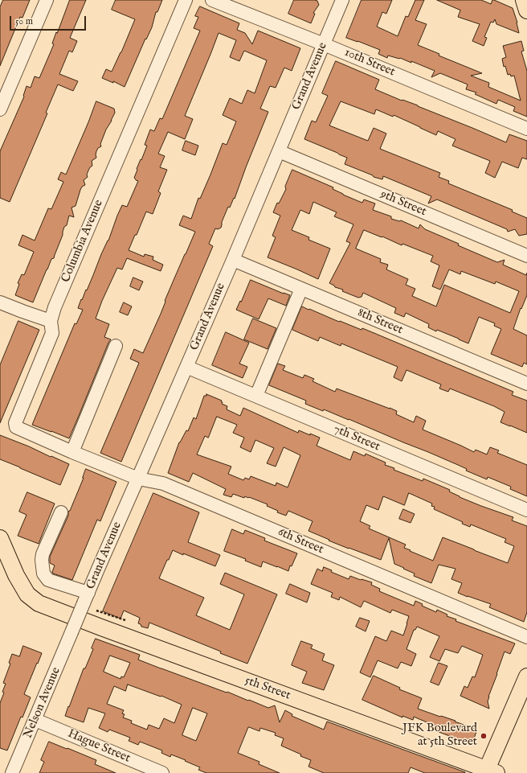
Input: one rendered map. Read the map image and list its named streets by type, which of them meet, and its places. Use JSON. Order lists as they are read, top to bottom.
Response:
{
  "streets": {
    "main road": ["5th Street"],
    "street": [
      "10th Street",
      "Grand Avenue",
      "9th Street",
      "Columbia Avenue",
      "8th Street",
      "7th Street",
      "6th Street",
      "Nelson Avenue",
      "Hague Street"
    ]
  },
  "crossings": [
    ["10th Street", "Grand Avenue"],
    ["Grand Avenue", "9th Street"],
    ["Grand Avenue", "8th Street"],
    ["Grand Avenue", "7th Street"],
    ["Grand Avenue", "6th Street"],
    ["Grand Avenue", "Nelson Avenue"],
    ["Columbia Avenue", "6th Street"],
    ["Nelson Avenue", "Hague Street"]
  ],
  "places": ["JFK Boulevard at 5th Street"],
  "scale_bar": "50 m"
}
